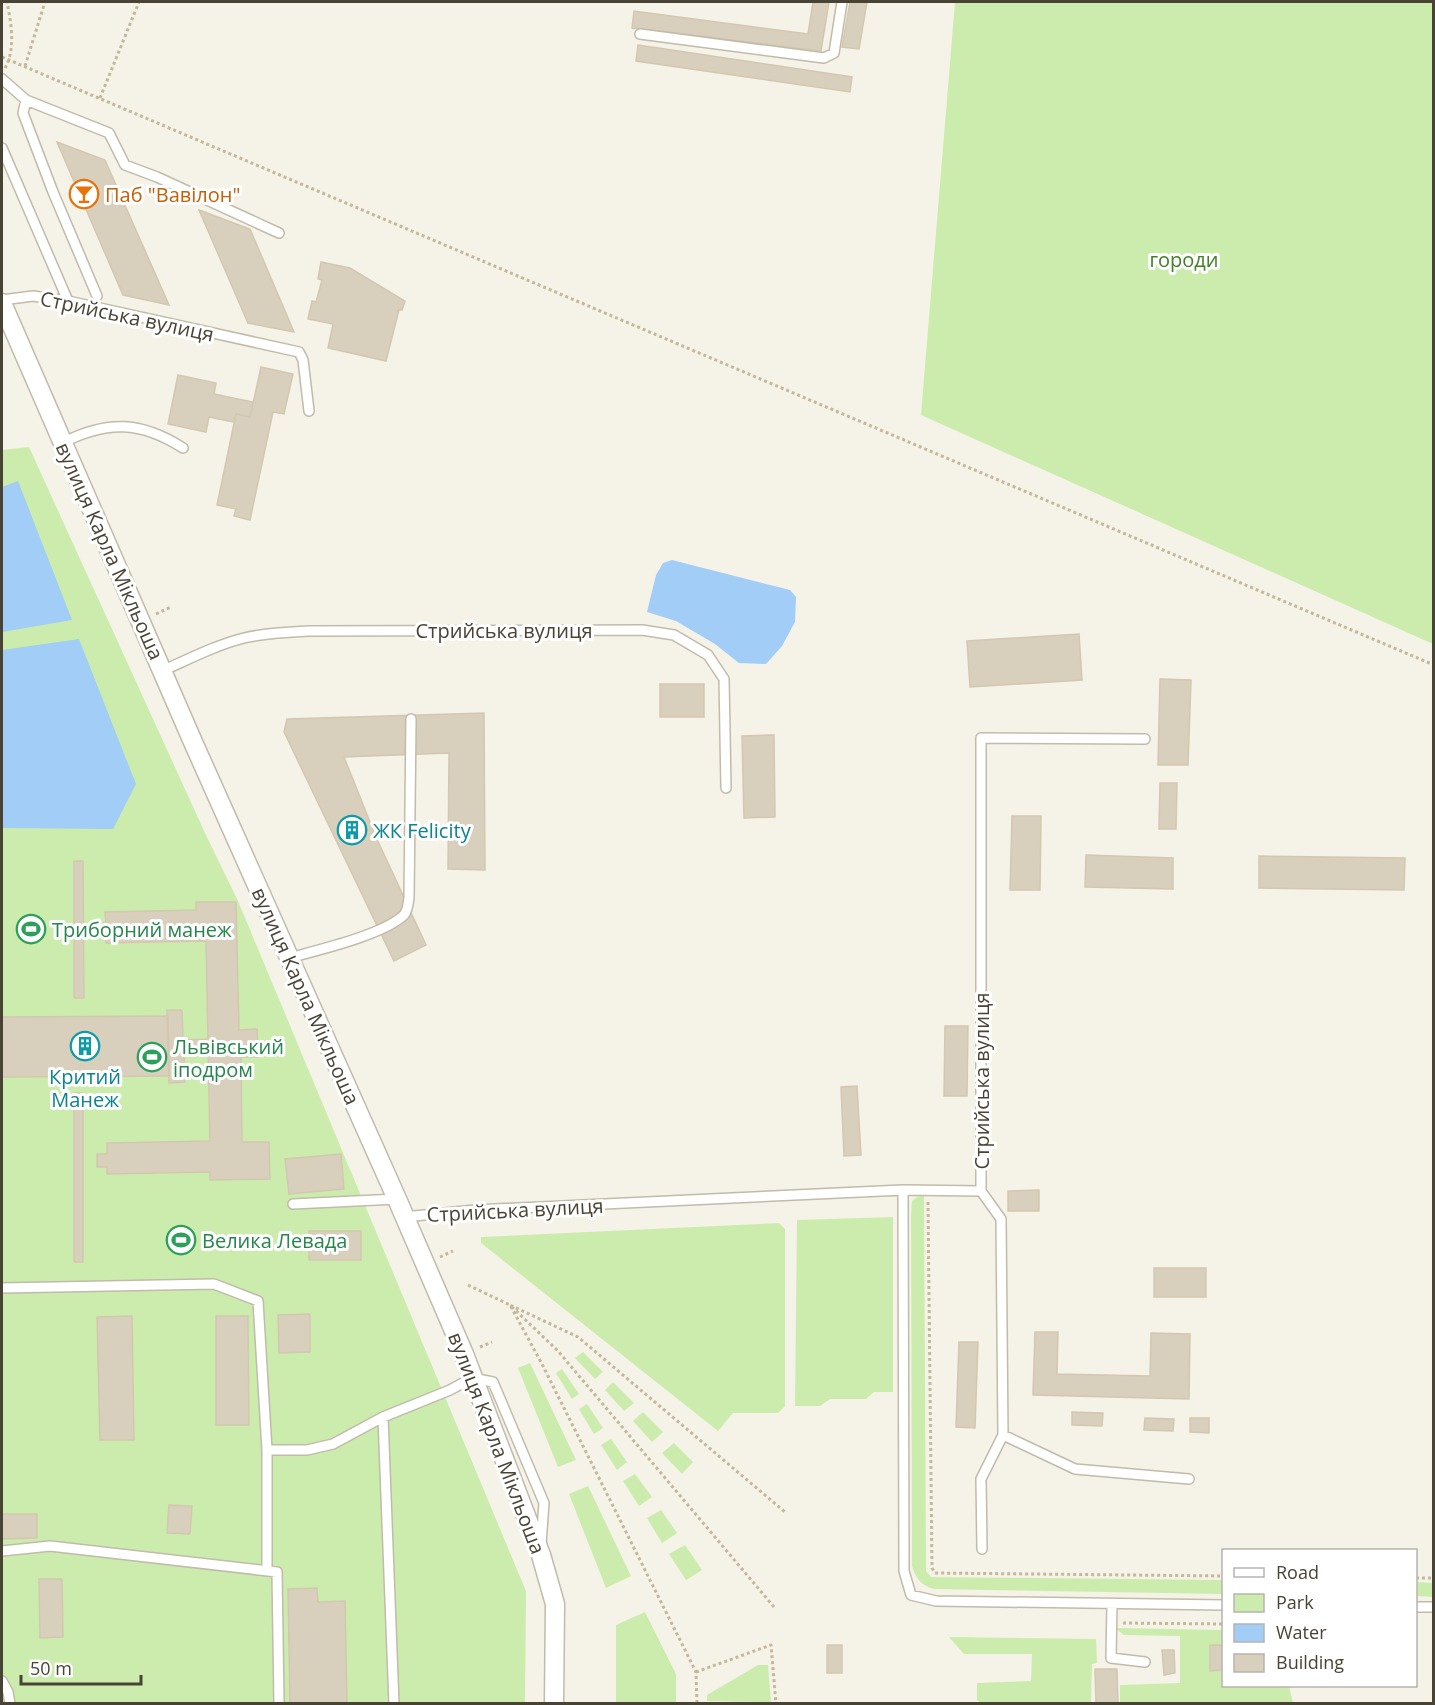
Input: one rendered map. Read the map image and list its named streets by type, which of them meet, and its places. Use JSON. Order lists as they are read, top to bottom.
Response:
{
  "streets": {
    "street": ["вулиця Карла Мікльоша"],
    "lane": ["Стрийська вулиця"]
  },
  "crossings": [
    ["Стрийська вулиця", "вулиця Карла Мікльоша"]
  ],
  "parks": ["городи"],
  "places": {
    "bar": ["Паб \"Вавілон\""],
    "building": ["ЖК Felicity", "Критий Манеж"],
    "sports": ["Триборний манеж", "Львівський іподром", "Велика Левада"]
  },
  "legend": [
    "Road",
    "Park",
    "Water",
    "Building"
  ],
  "scale_bar": "50 m"
}
